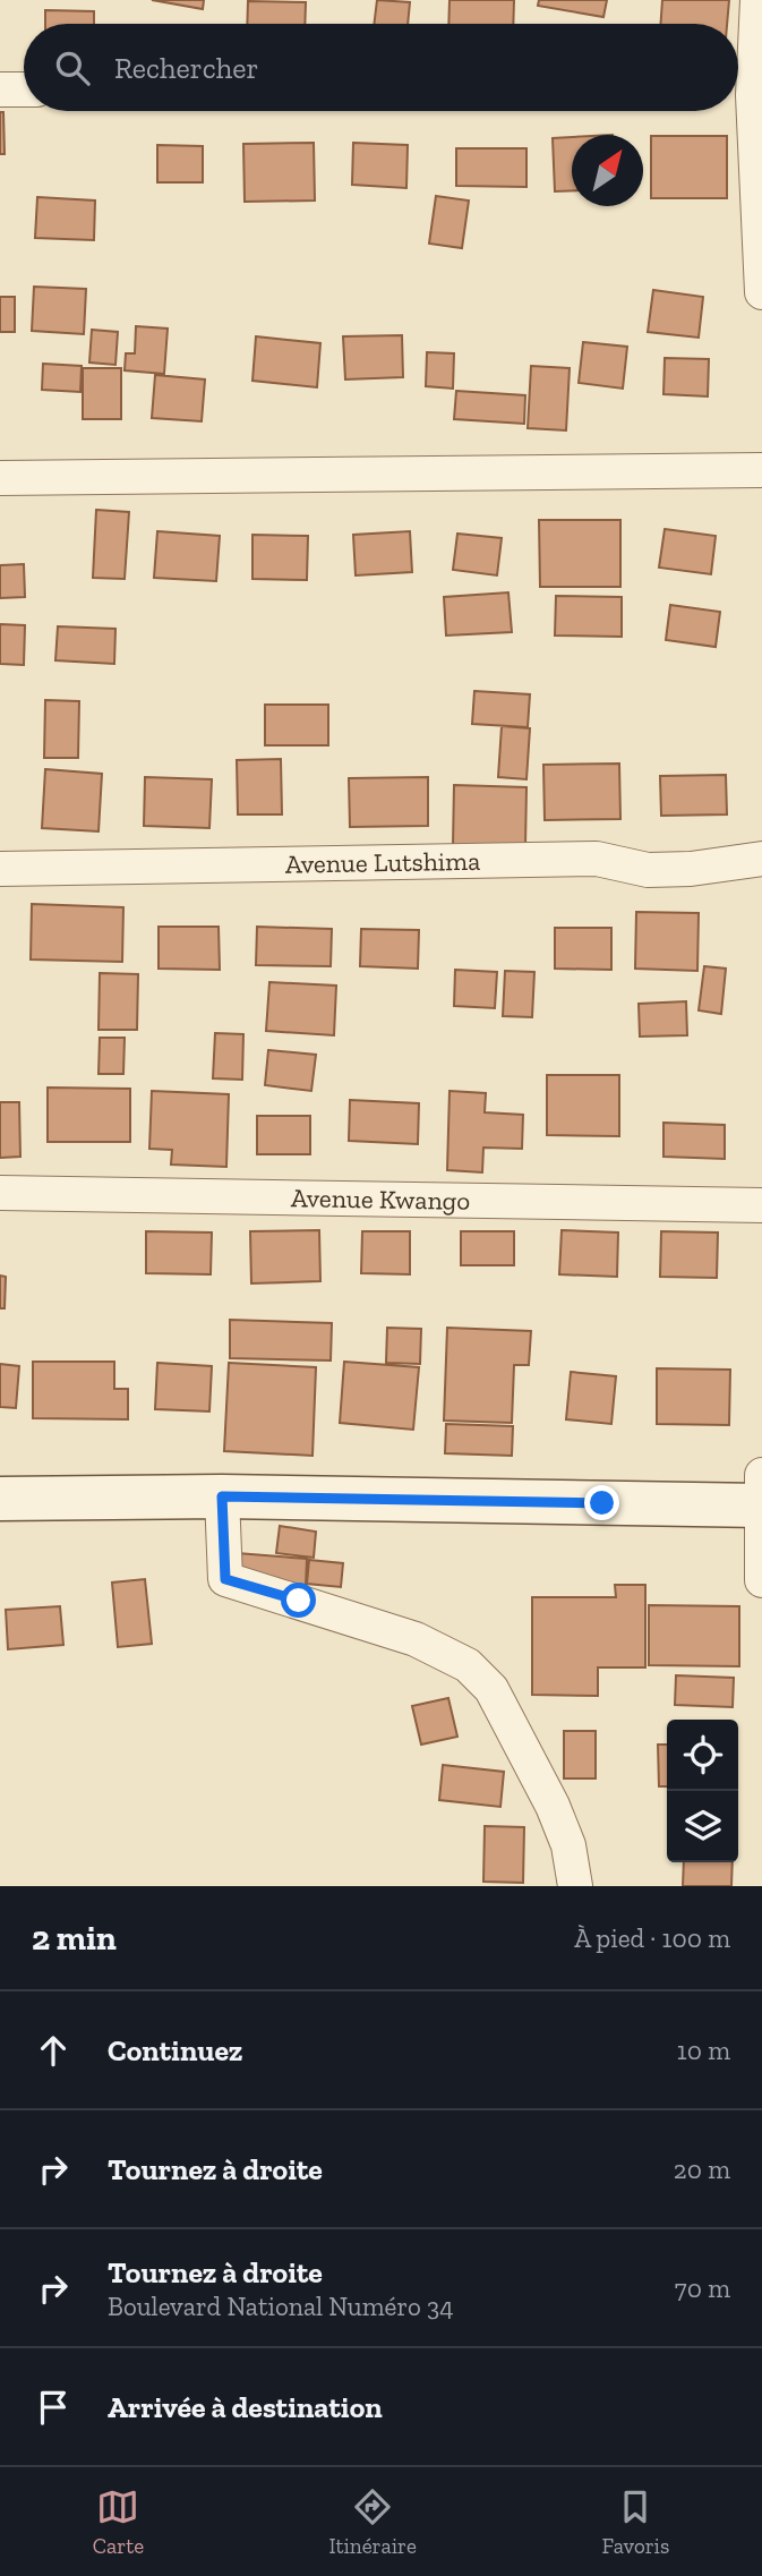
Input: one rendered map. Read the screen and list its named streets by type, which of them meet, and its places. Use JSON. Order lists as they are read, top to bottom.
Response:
{
  "streets": {
    "street": ["Avenue Lutshima", "Avenue Kwango"]
  },
  "north": "top right",
  "page": {
    "search": "Rechercher",
    "heading": ["2 min", "À pied · 100 m"],
    "list": [
      ["Continuez", "10 m"],
      ["Tournez à droite", "20 m"],
      ["Tournez à droite", "Boulevard National Numéro 34", "70 m"],
      "Arrivée à destination"
    ],
    "nav": ["Carte", "Itinéraire", "Favoris"]
  }
}
